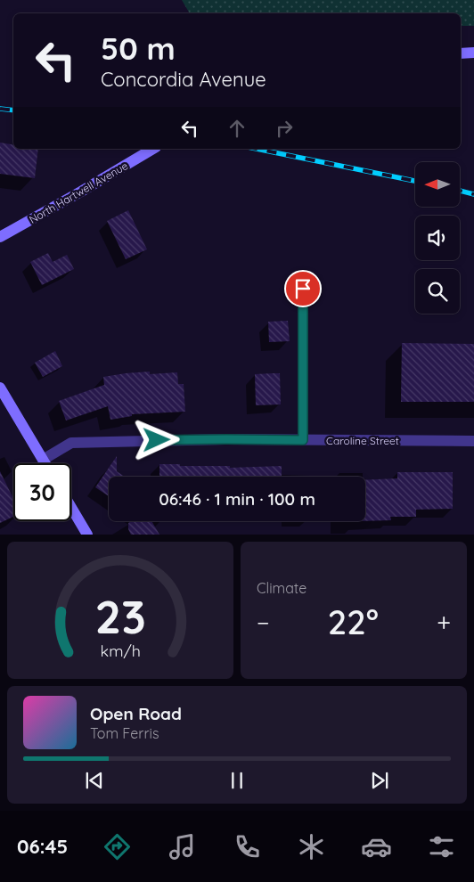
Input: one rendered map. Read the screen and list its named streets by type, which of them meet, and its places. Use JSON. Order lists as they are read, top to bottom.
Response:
{
  "streets": {
    "street": ["North Hartwell Avenue", "Caroline Street"]
  },
  "north": "left",
  "page": {
    "turn": ["50 m", "Concordia Avenue"],
    "limit": "30",
    "trip": "06:46 · 1 min · 100 m",
    "tile": "Climate",
    "heat": ["−", "22°", "+"],
    "song": ["Open Road", "Tom Ferris"],
    "tabs": "06:45",
    "gauge": ["23", "km/h"]
  }
}
